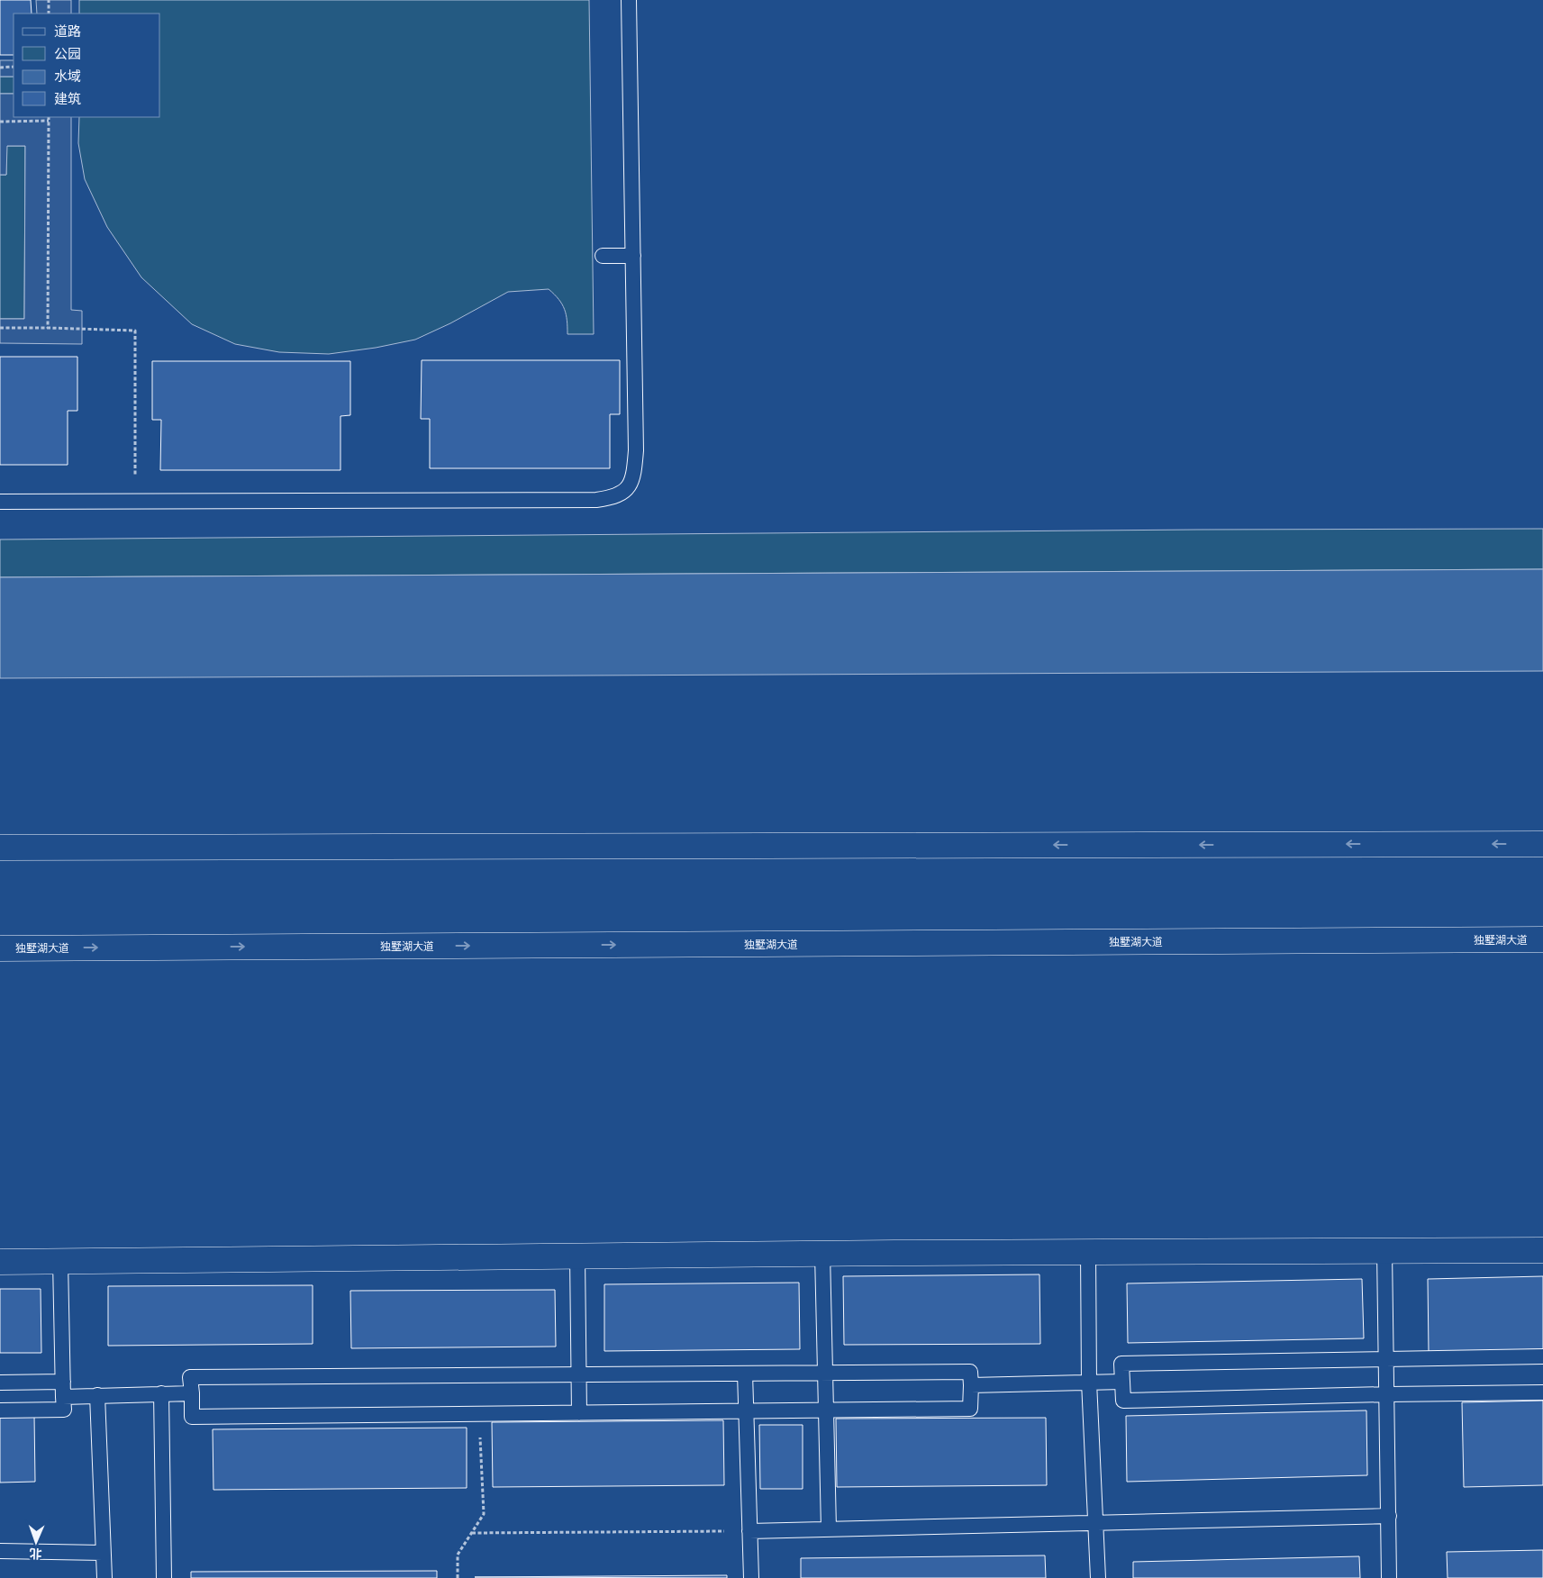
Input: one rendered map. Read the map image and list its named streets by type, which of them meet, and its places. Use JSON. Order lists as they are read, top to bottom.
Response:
{
  "streets": {
    "main road": ["独墅湖大道"]
  },
  "legend": [
    "道路",
    "公园",
    "水域",
    "建筑"
  ],
  "north": "bottom"
}
